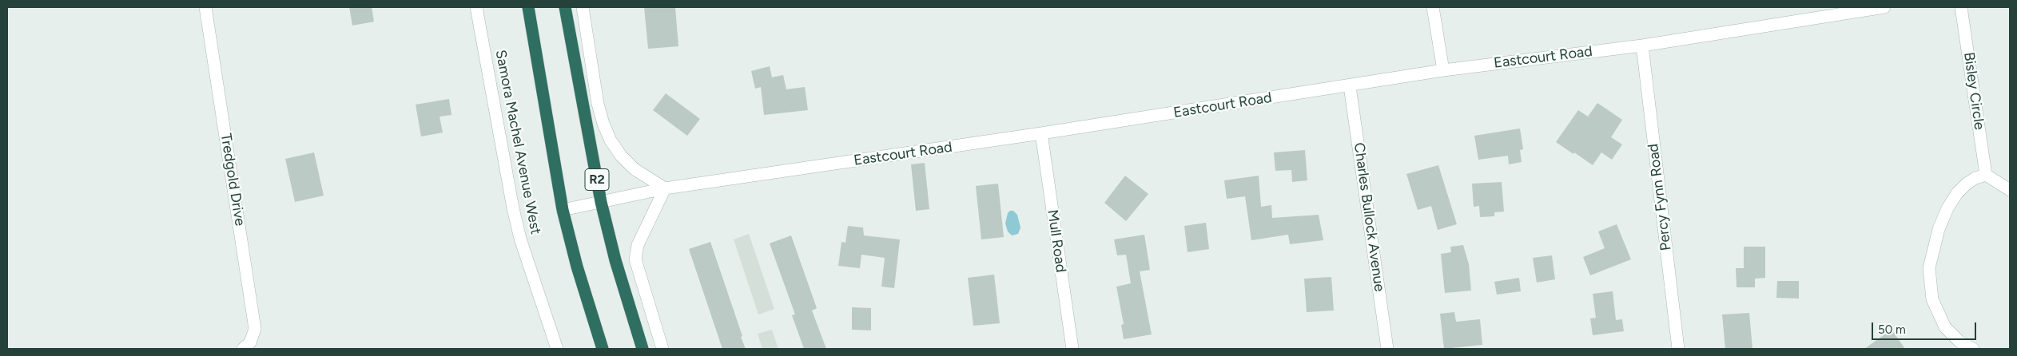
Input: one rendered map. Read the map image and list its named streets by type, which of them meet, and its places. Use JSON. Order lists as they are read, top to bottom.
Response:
{
  "streets": {
    "highway": ["R2"],
    "street": [
      "Eastcourt Road",
      "Bisley Circle",
      "Samora Machel Avenue West",
      "Tredgold Drive",
      "Percy Fynn Road",
      "Charles Bullock Avenue",
      "Mull Road"
    ]
  },
  "crossings": [
    ["Eastcourt Road", "R2"],
    ["Eastcourt Road", "Percy Fynn Road"],
    ["Eastcourt Road", "Charles Bullock Avenue"],
    ["Eastcourt Road", "Mull Road"]
  ],
  "scale_bar": "50 m"
}
